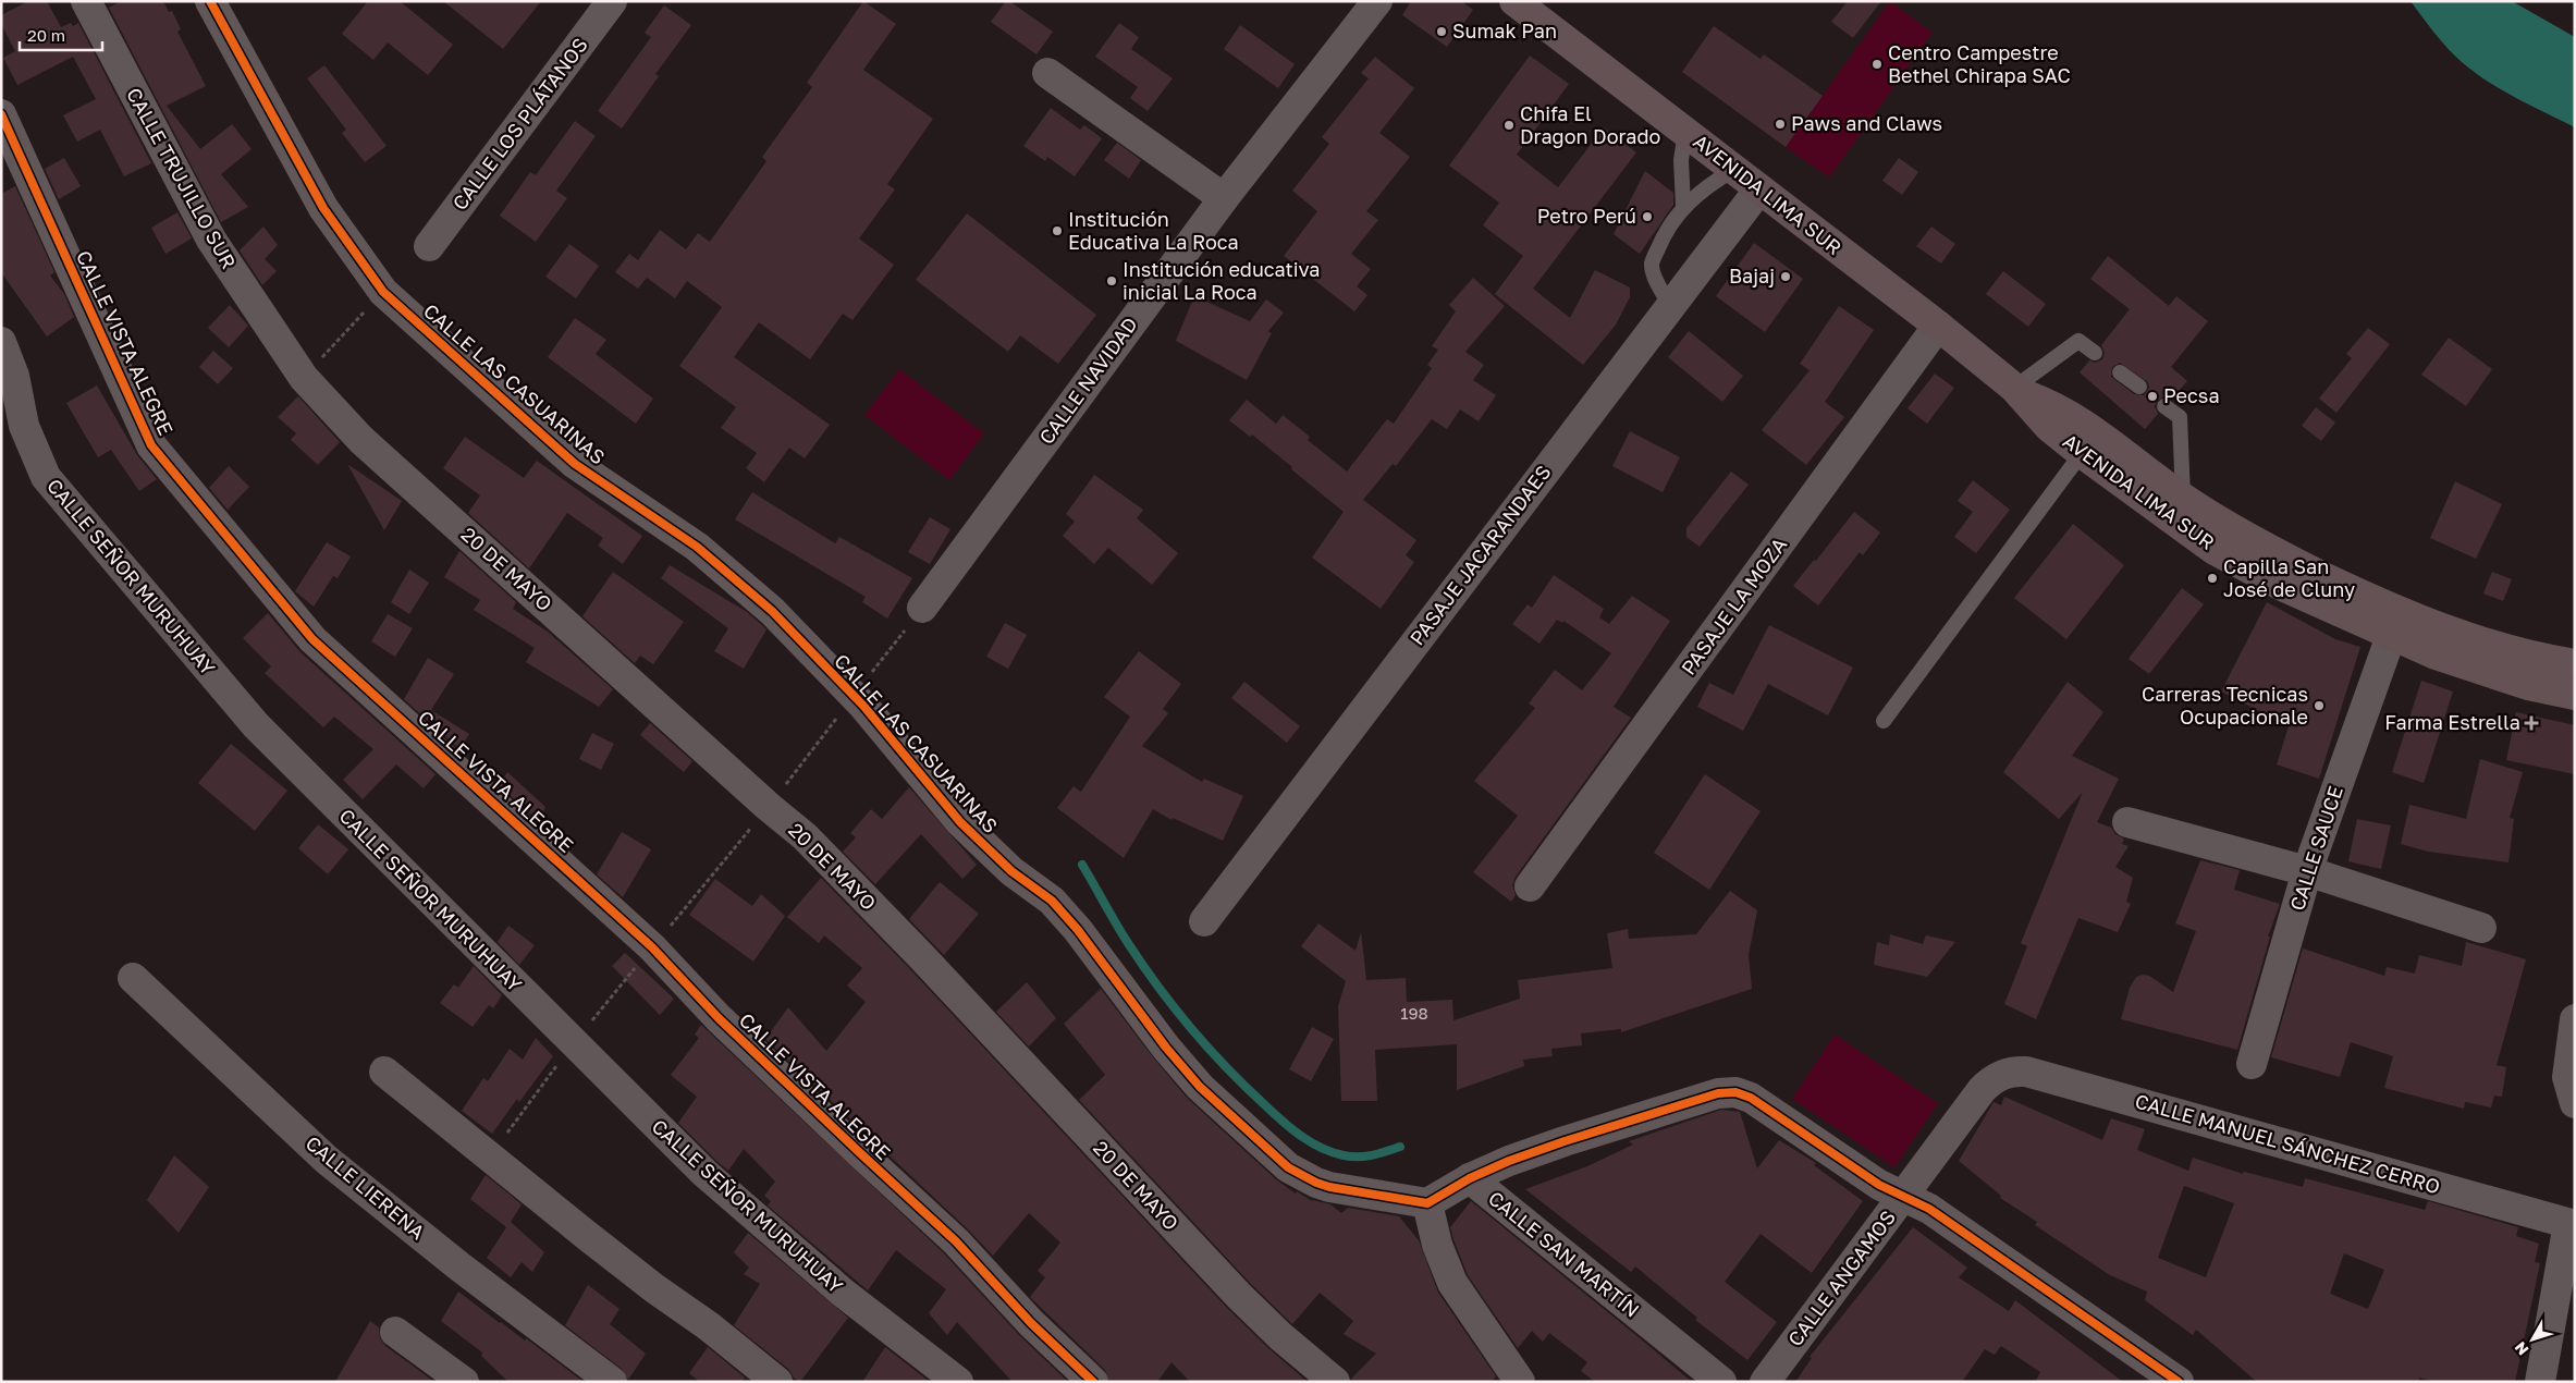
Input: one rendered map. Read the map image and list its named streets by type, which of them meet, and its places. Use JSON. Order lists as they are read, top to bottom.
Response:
{
  "streets": {
    "highway": ["AVENIDA LIMA SUR"],
    "street": [
      "CALLE LOS PLÁTANOS",
      "CALLE TRUJILLO SUR",
      "CALLE VISTA ALEGRE",
      "CALLE NAVIDAD",
      "CALLE LAS CASUARINAS",
      "PASAJE JACARANDAES",
      "20 DE MAYO",
      "CALLE SEÑOR MURUHUAY",
      "PASAJE LA MOZA",
      "CALLE SAUCE",
      "CALLE MANUEL SÁNCHEZ CERRO",
      "CALLE LIERENA",
      "CALLE SAN MARTÍN",
      "CALLE ANGAMOS"
    ]
  },
  "crossings": [
    ["CALLE TRUJILLO SUR", "20 DE MAYO"],
    ["AVENIDA LIMA SUR", "PASAJE JACARANDAES"],
    ["AVENIDA LIMA SUR", "PASAJE LA MOZA"],
    ["AVENIDA LIMA SUR", "CALLE SAUCE"],
    ["CALLE LAS CASUARINAS", "CALLE SAN MARTÍN"],
    ["CALLE MANUEL SÁNCHEZ CERRO", "CALLE ANGAMOS"]
  ],
  "places": {
    "other": [
      "Sumak Pan",
      "Centro Campestre Bethel Chirapa SAC",
      "Paws and Claws",
      "Chifa El Dragon Dorado",
      "Petro Perú",
      "Institución Educativa La Roca",
      "Bajaj",
      "Institución educativa inicial La Roca",
      "Pecsa",
      "Capilla San José de Cluny",
      "Carreras Tecnicas Ocupacionale"
    ],
    "health": ["Farma Estrella"]
  },
  "house_numbers": ["198"],
  "scale_bar": "20 m",
  "north": "bottom left"
}
